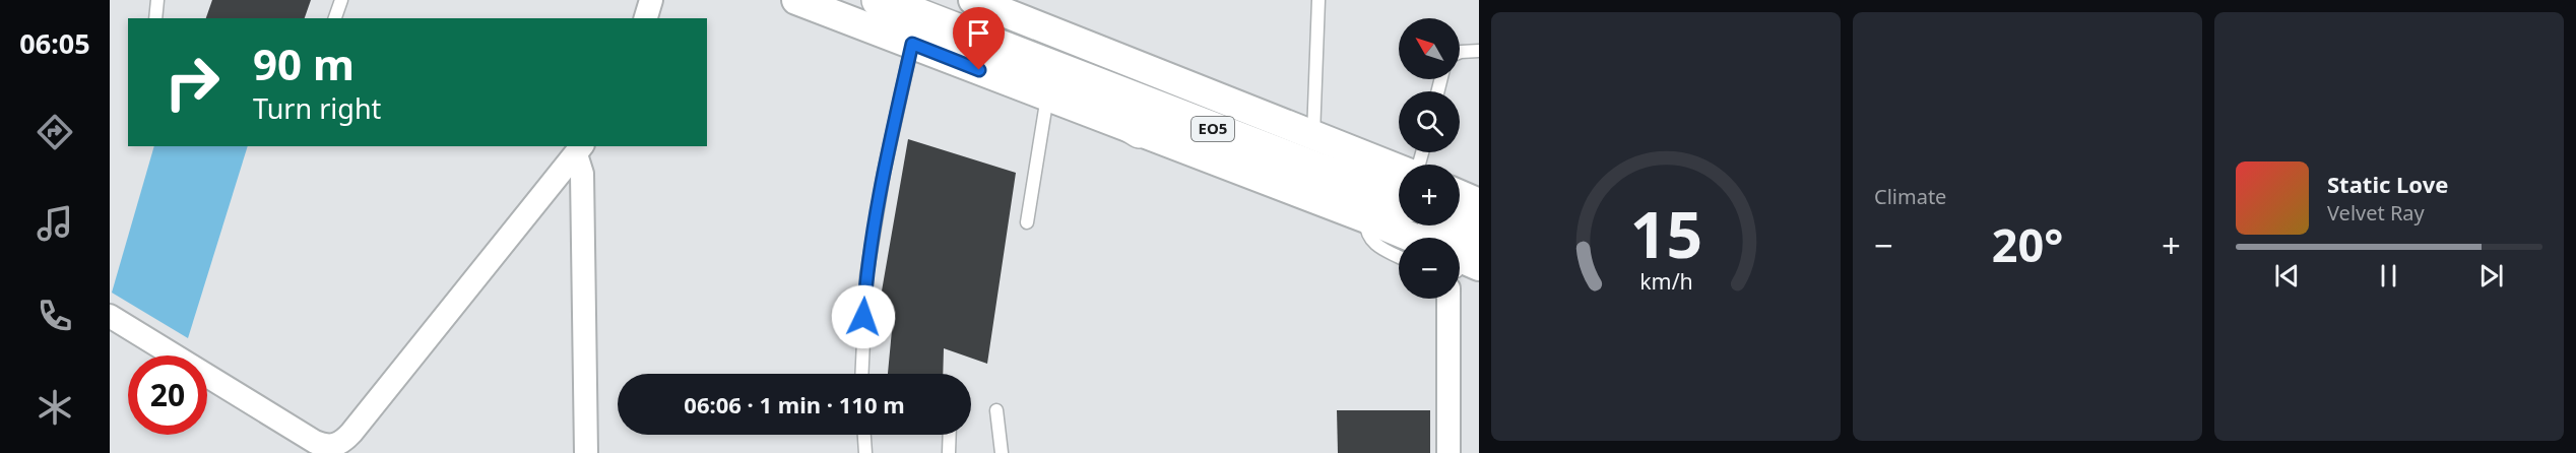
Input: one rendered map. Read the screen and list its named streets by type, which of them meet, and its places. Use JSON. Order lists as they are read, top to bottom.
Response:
{
  "streets": {
    "main road": ["ΕΟ5"]
  },
  "north": "top left",
  "page": {
    "tabs": "06:05",
    "tile": "Climate",
    "map_buttons": ["+", "−"],
    "turn": ["90 m", "Turn right"],
    "song": ["Static Love", "Velvet Ray"],
    "heat": ["−", "20°", "+"],
    "limit": "20",
    "trip": "06:06 · 1 min · 110 m",
    "gauge": ["15", "km/h"]
  }
}
